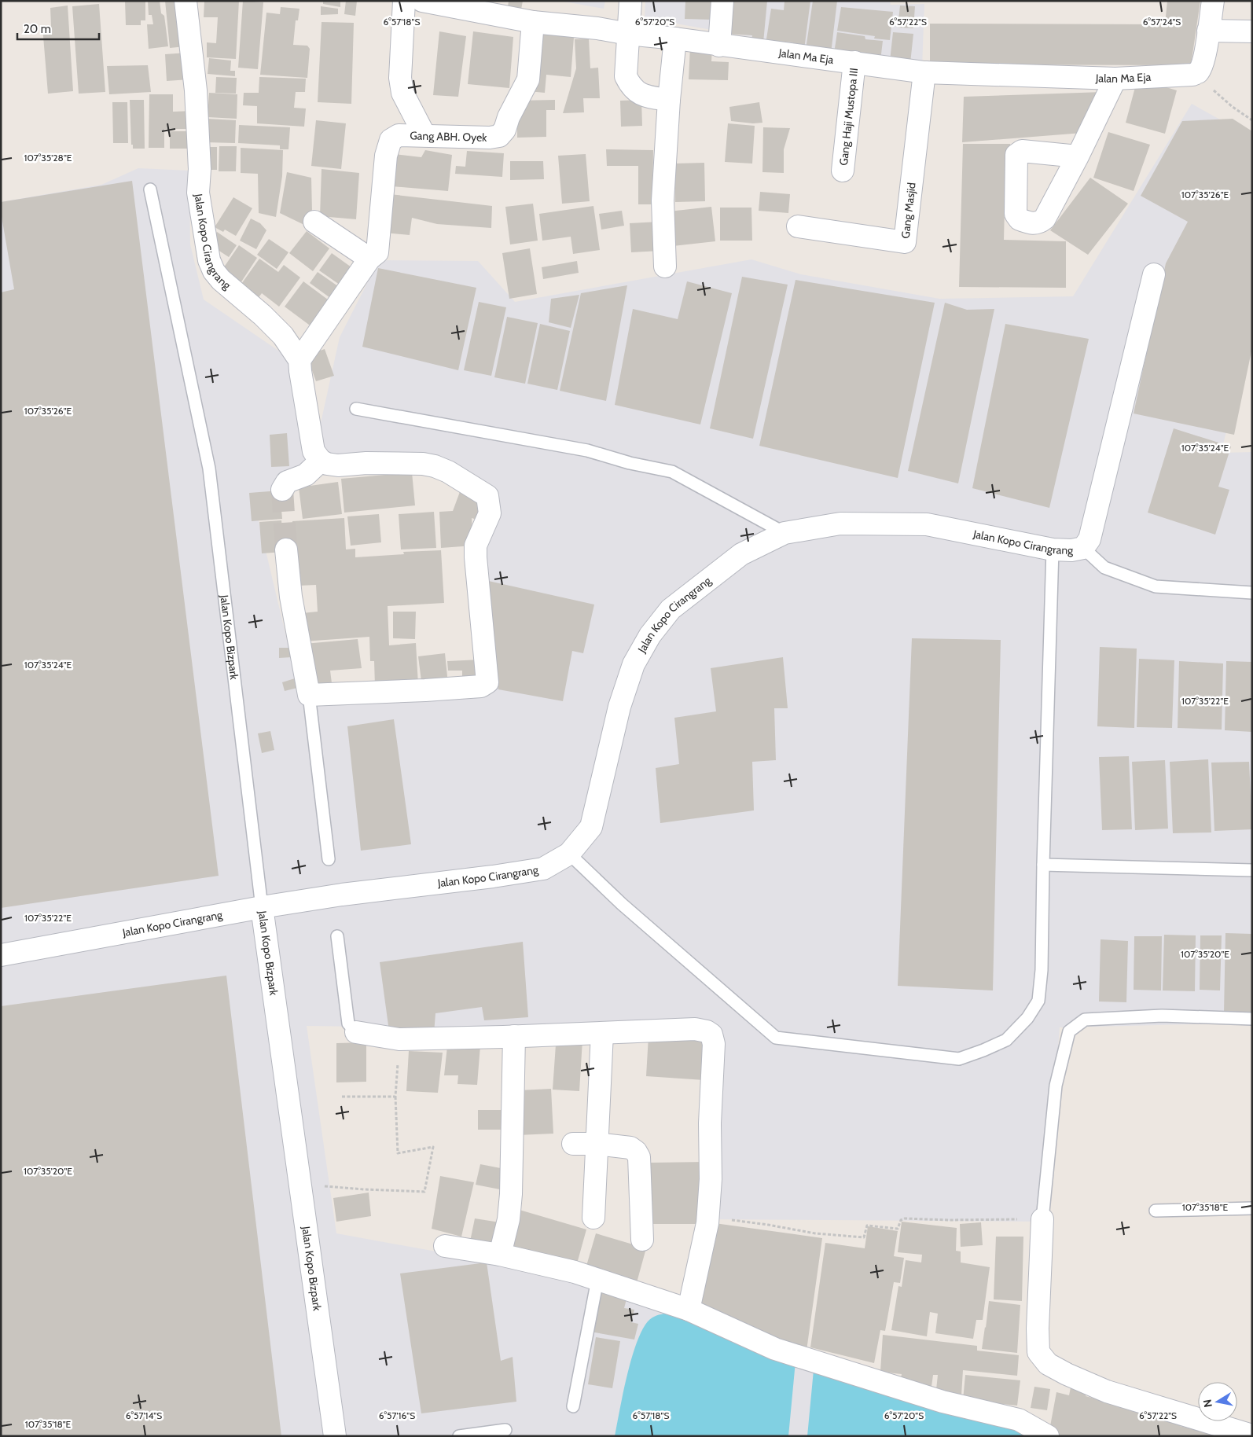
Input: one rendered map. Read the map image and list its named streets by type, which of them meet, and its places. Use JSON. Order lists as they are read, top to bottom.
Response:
{
  "streets": {
    "street": [
      "Jalan Ma Eja",
      "Gang Haji Mustopa III",
      "Gang ABH. Oyek",
      "Gang Masjid",
      "Jalan Kopo Cirangrang",
      "Jalan Kopo Bizpark"
    ]
  },
  "crossings": [
    ["Jalan Ma Eja", "Gang Haji Mustopa III"],
    ["Jalan Ma Eja", "Gang ABH. Oyek"],
    ["Jalan Ma Eja", "Gang Masjid"],
    ["Jalan Kopo Cirangrang", "Jalan Kopo Bizpark"]
  ],
  "scale_bar": "20 m",
  "north": "left",
  "coordinates": [
    "6°57'24\"S",
    "6°57'18\"S",
    "6°57'20\"S",
    "6°57'22\"S",
    "107°35'28\"E",
    "107°35'26\"E",
    "107°35'24\"E",
    "107°35'22\"E",
    "107°35'20\"E",
    "107°35'18\"E",
    "6°57'14\"S",
    "6°57'16\"S"
  ]
}
